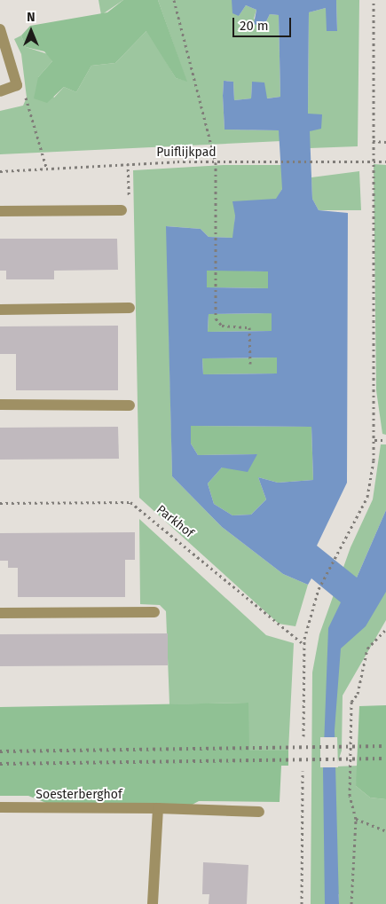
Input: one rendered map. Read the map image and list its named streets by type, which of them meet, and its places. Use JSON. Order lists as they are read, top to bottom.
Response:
{
  "streets": {
    "street": ["Soesterberghof"],
    "path": ["Puiflijkpad", "Parkhof"]
  },
  "scale_bar": "20 m",
  "north": "top"
}
